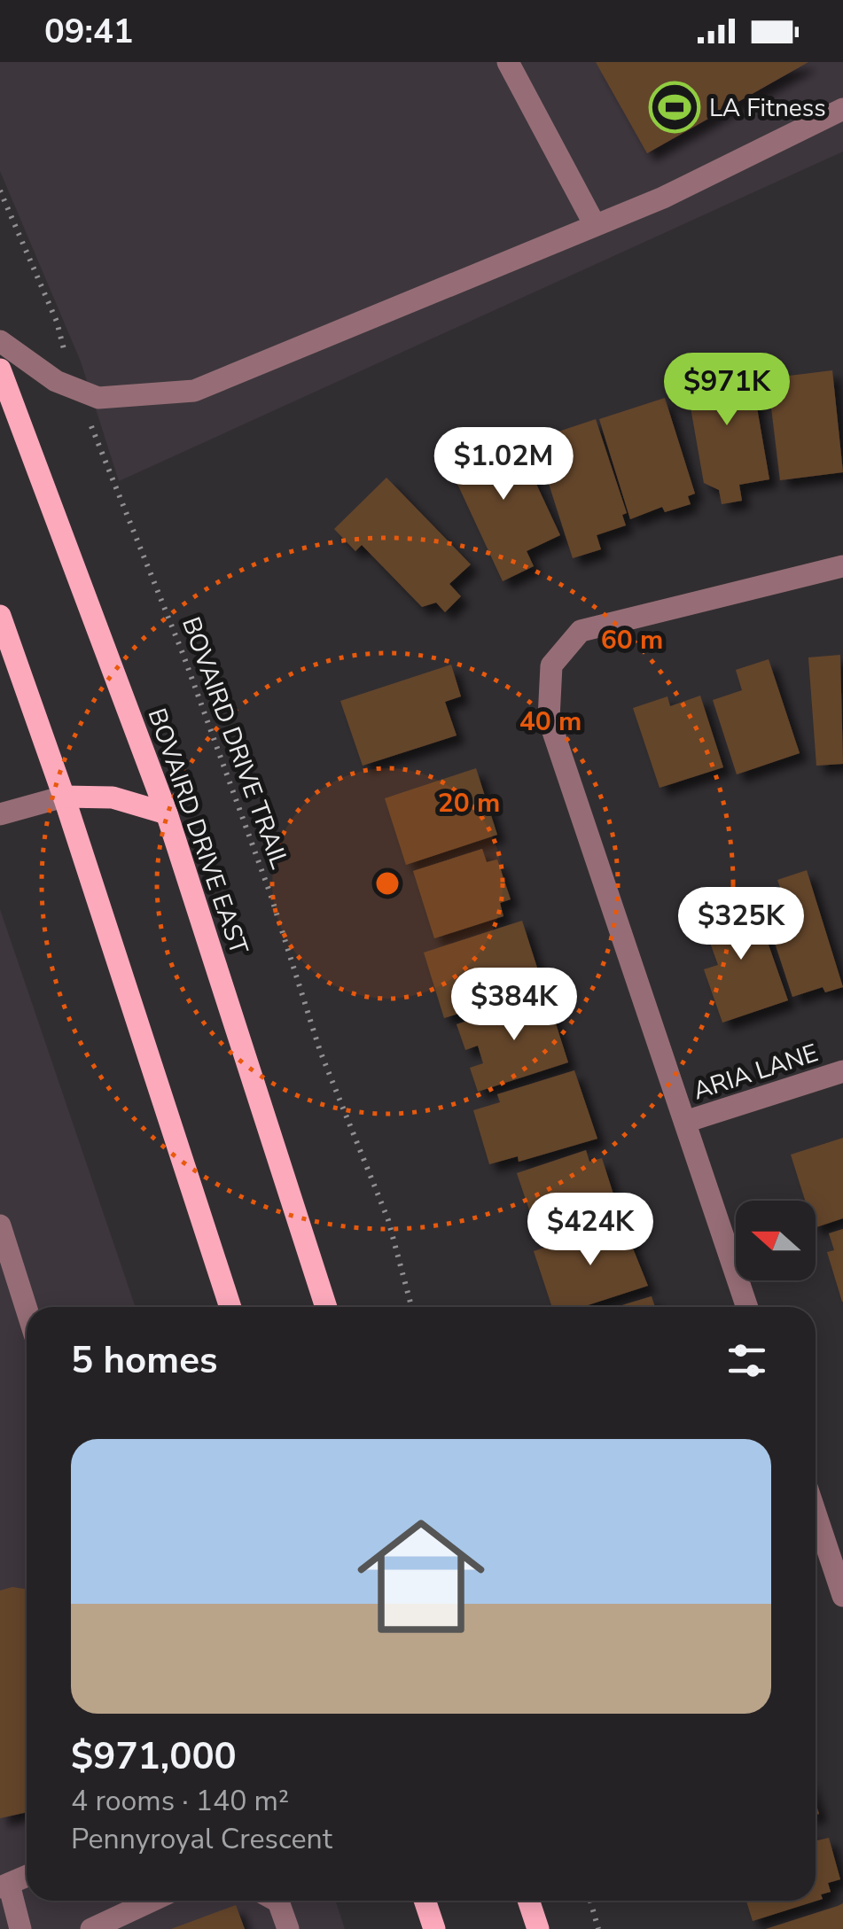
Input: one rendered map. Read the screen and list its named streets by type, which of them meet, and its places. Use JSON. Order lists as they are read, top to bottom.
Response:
{
  "streets": {
    "main road": ["BOVAIRD DRIVE EAST"],
    "street": ["ARIA LANE"],
    "path": ["BOVAIRD DRIVE TRAIL"]
  },
  "places": {
    "sports": ["LA Fitness"]
  },
  "north": "left",
  "page": {
    "status": "09:41",
    "price": [
      "$971K",
      "$1.02M",
      "$325K",
      "$384K",
      "$424K"
    ],
    "heading": "5 homes",
    "list": [
      {
        "name": "$971,000",
        "note": "4 rooms · 140 m² · Pennyroyal Crescent"
      }
    ]
  },
  "rings": ["60 m", "40 m", "20 m"]
}
